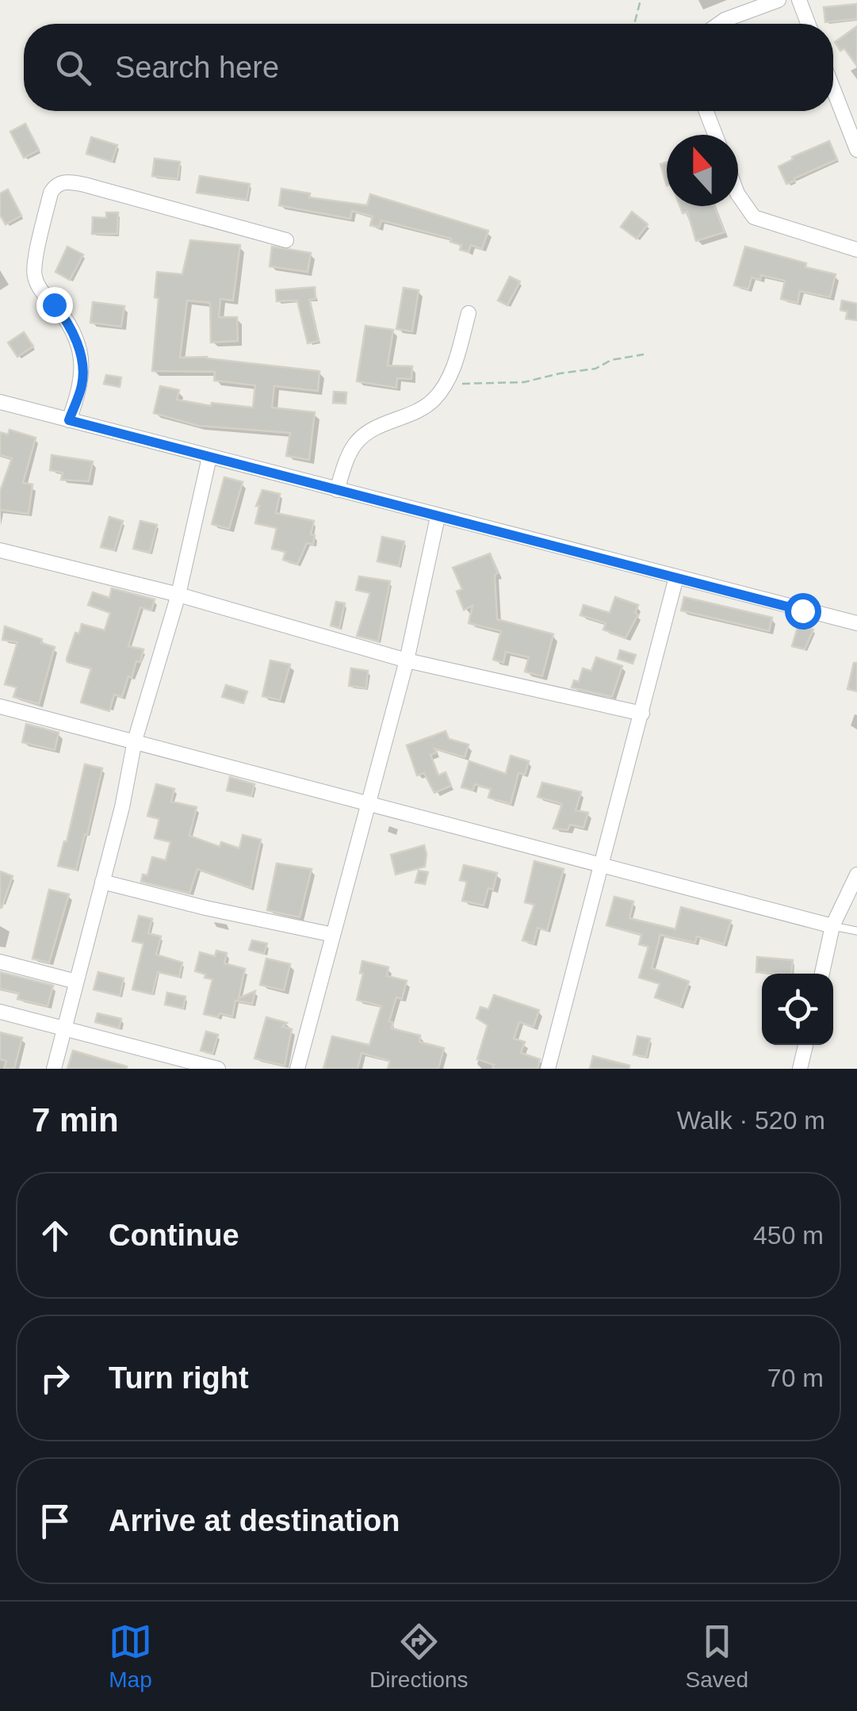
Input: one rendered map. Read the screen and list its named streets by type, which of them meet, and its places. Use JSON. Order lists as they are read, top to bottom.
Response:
{
  "north": "top",
  "page": {
    "search": "Search here",
    "heading": ["7 min", "Walk · 520 m"],
    "list": [
      ["Continue", "450 m"],
      ["Turn right", "70 m"],
      "Arrive at destination"
    ],
    "nav": ["Map", "Directions", "Saved"]
  }
}
